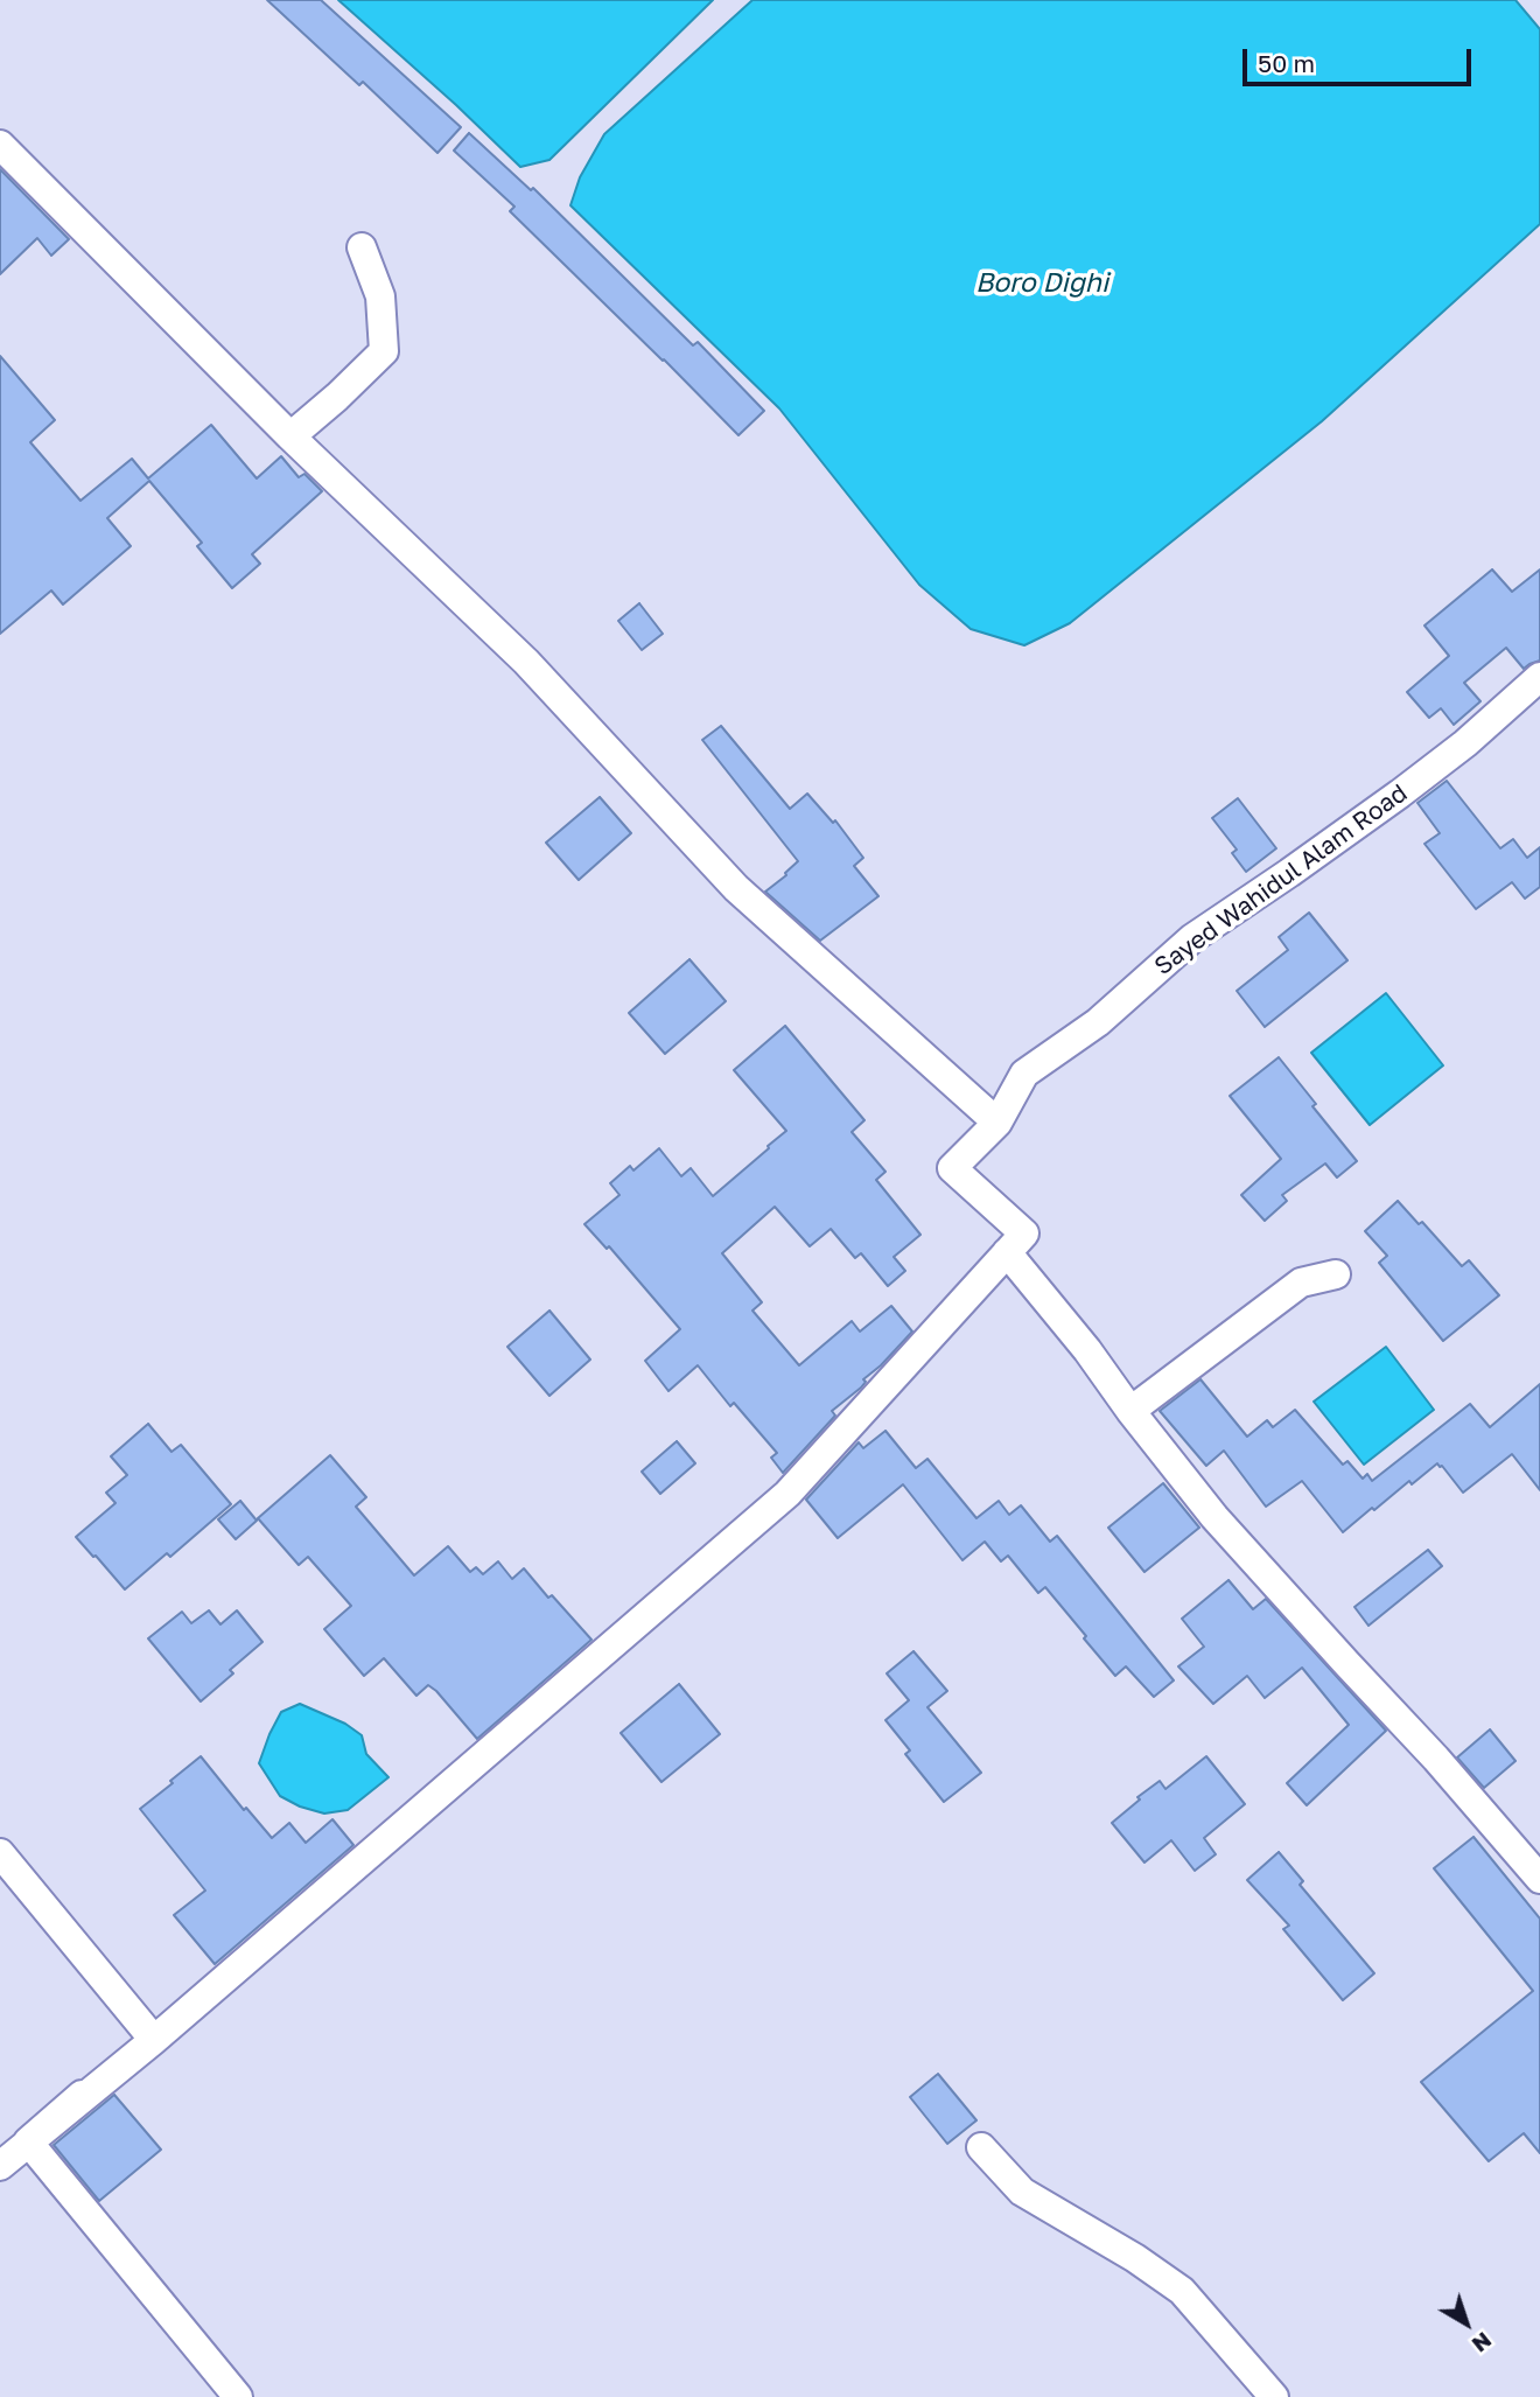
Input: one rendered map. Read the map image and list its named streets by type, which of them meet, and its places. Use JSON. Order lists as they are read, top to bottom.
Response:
{
  "streets": {
    "street": ["Sayed Wahidul Alam Road"]
  },
  "water": ["Boro Dighi"],
  "scale_bar": "50 m",
  "north": "bottom right"
}
